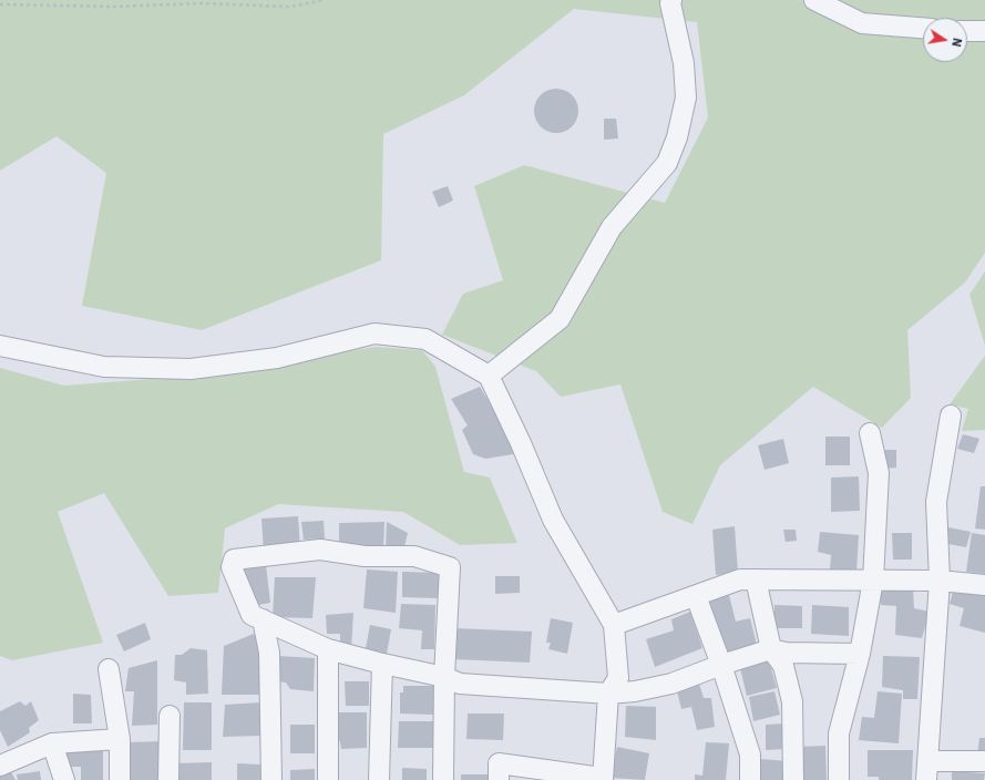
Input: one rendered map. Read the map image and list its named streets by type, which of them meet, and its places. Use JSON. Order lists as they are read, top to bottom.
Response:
{
  "north": "right"
}
